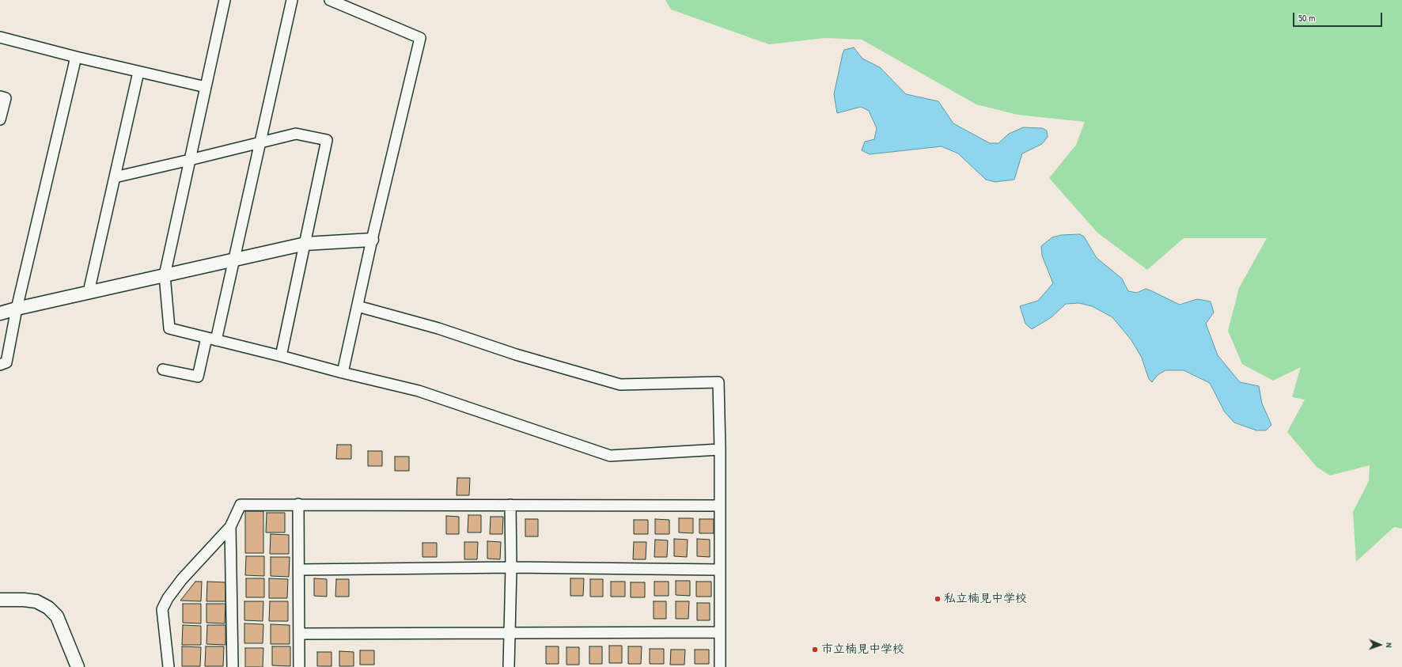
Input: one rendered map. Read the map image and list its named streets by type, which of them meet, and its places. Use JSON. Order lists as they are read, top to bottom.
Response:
{
  "places": ["私立楠見中学校", "市立楠見中学校"],
  "scale_bar": "50 m",
  "north": "right"
}
